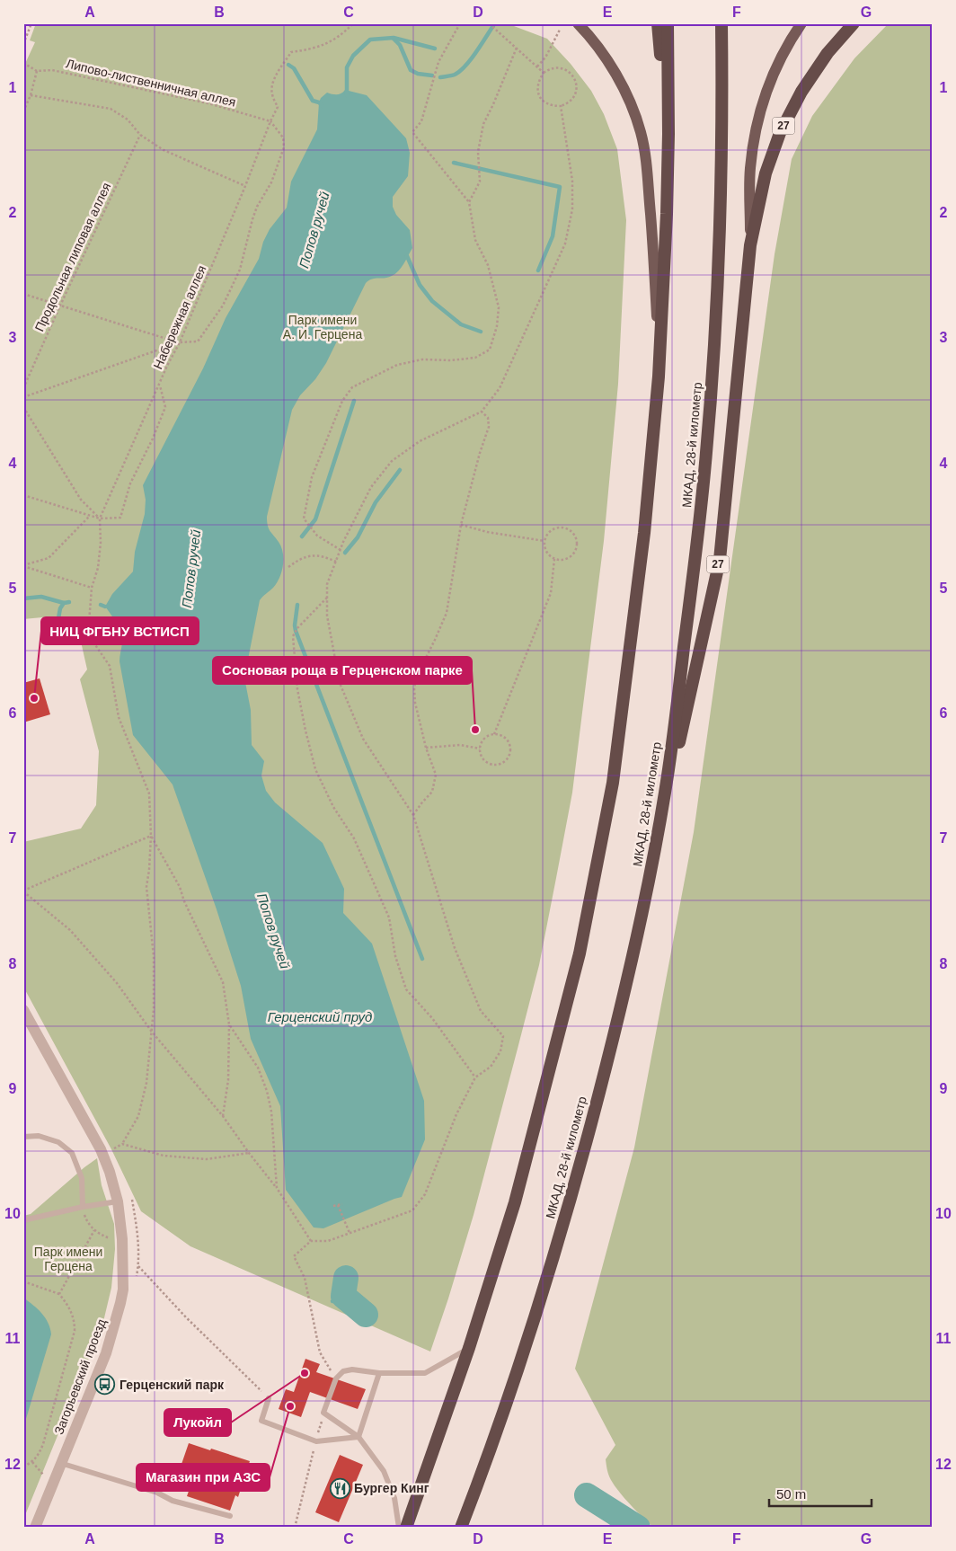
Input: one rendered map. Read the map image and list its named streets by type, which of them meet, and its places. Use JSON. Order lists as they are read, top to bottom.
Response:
{
  "streets": {
    "highway": ["27", "МКАД, 28-й километр"],
    "street": ["Загорьевский проезд"],
    "path": ["Липово-лиственничная аллея", "Продольная липовая аллея", "Набережная аллея"]
  },
  "crossings": [
    ["Липово-лиственничная аллея", "Набережная аллея"],
    ["27", "МКАД, 28-й километр"]
  ],
  "water": ["Попов ручей", "Герценский пруд"],
  "parks": ["Парк имени А. И. Герцена", "Парк имени Герцена"],
  "places": {
    "other": [
      "НИЦ ФГБНУ ВСТИСП",
      "Сосновая роща в Герценском парке",
      "Лукойл",
      "Магазин при АЗС"
    ],
    "bus stop": ["Герценский парк"],
    "restaurant": ["Бургер Кинг"]
  },
  "scale_bar": "50 m",
  "grid": {
    "columns": [
      "A",
      "B",
      "C",
      "D",
      "E",
      "F",
      "G"
    ],
    "rows": [
      "1",
      "2",
      "3",
      "4",
      "5",
      "6",
      "7",
      "8",
      "9",
      "10",
      "11",
      "12"
    ]
  }
}
